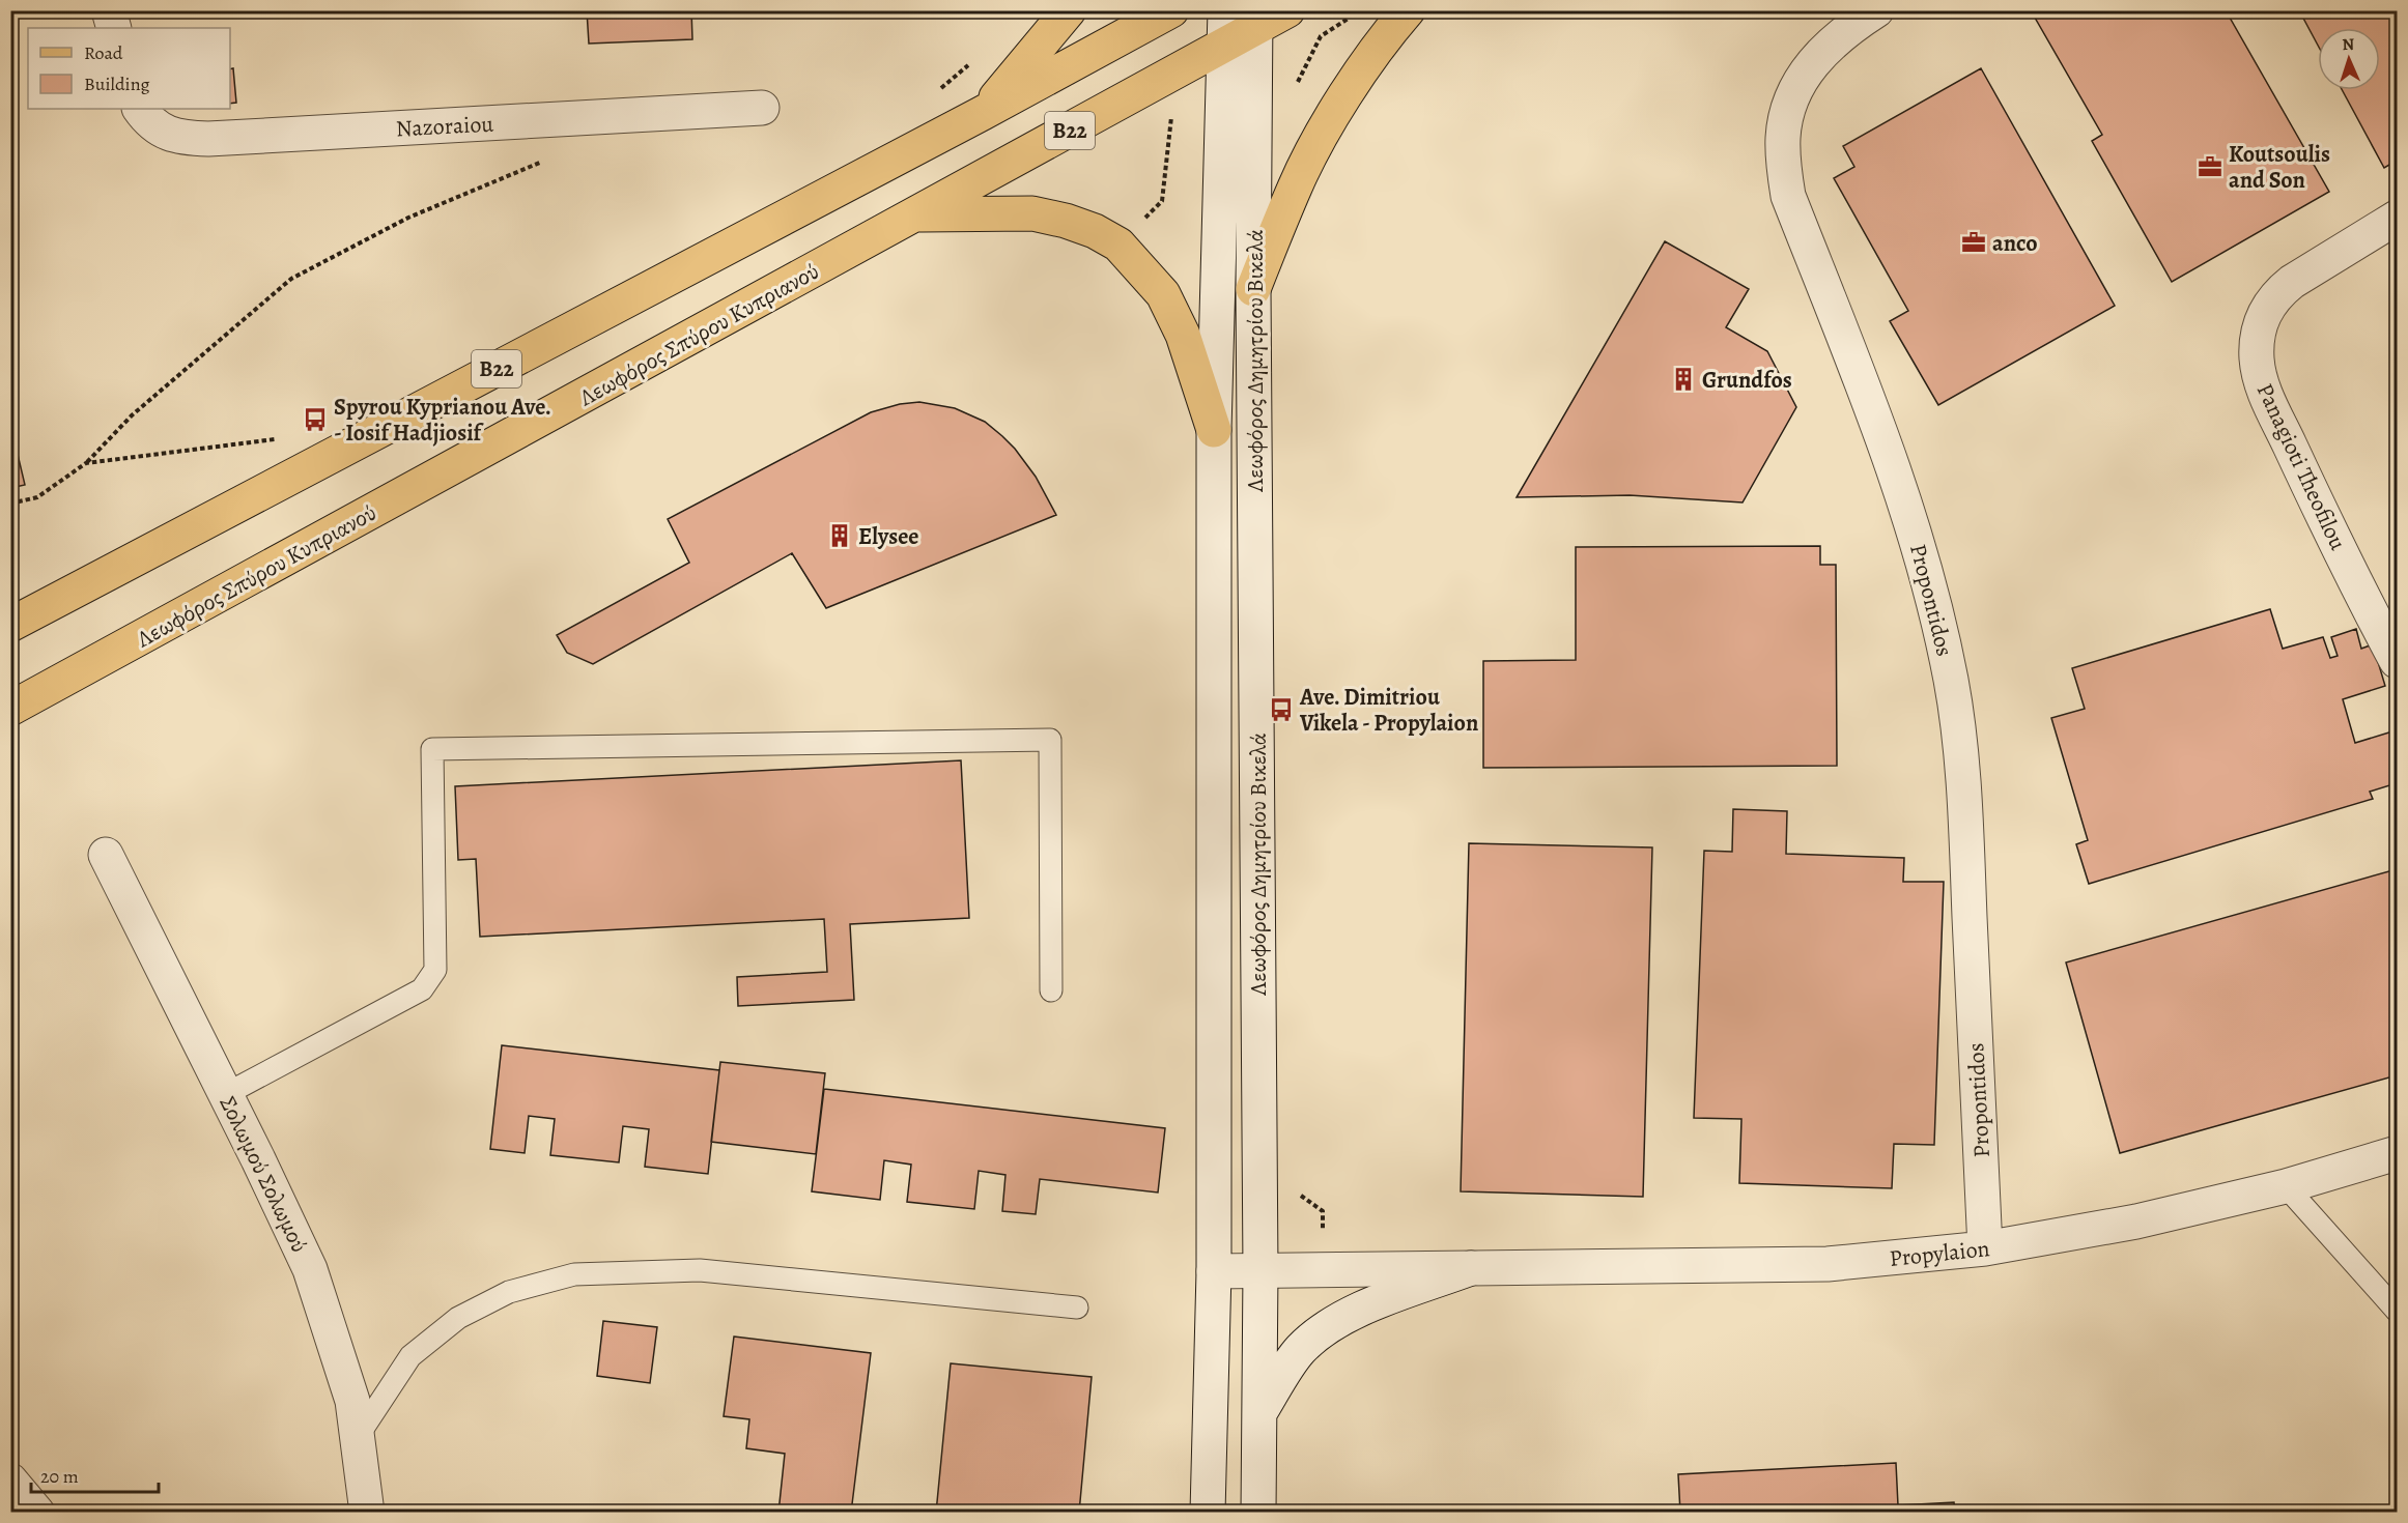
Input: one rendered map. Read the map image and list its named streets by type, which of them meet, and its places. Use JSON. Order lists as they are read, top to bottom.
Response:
{
  "streets": {
    "main road": ["B22", "Λεωφόρος Σπύρου Κυπριανού"],
    "street": [
      "Nazoraiou",
      "Λεωφόρος Δημητρίου Βικελά",
      "Panagioti Theofilou",
      "Propontidos",
      "Σολωμού Σολωμού",
      "Propylaion"
    ]
  },
  "crossings": [
    ["Λεωφόρος Σπύρου Κυπριανού", "Λεωφόρος Δημητρίου Βικελά"],
    ["Λεωφόρος Δημητρίου Βικελά", "Propylaion"],
    ["Propontidos", "Propylaion"]
  ],
  "places": {
    "office": ["Koutsoulis and Son", "anco"],
    "building": ["Grundfos", "Elysee"],
    "bus stop": ["Spyrou Kyprianou Ave. - Iosif Hadjiosif", "Ave. Dimitriou Vikela - Propylaion"]
  },
  "legend": ["Road", "Building"],
  "scale_bar": "20 m",
  "north": "top"
}
